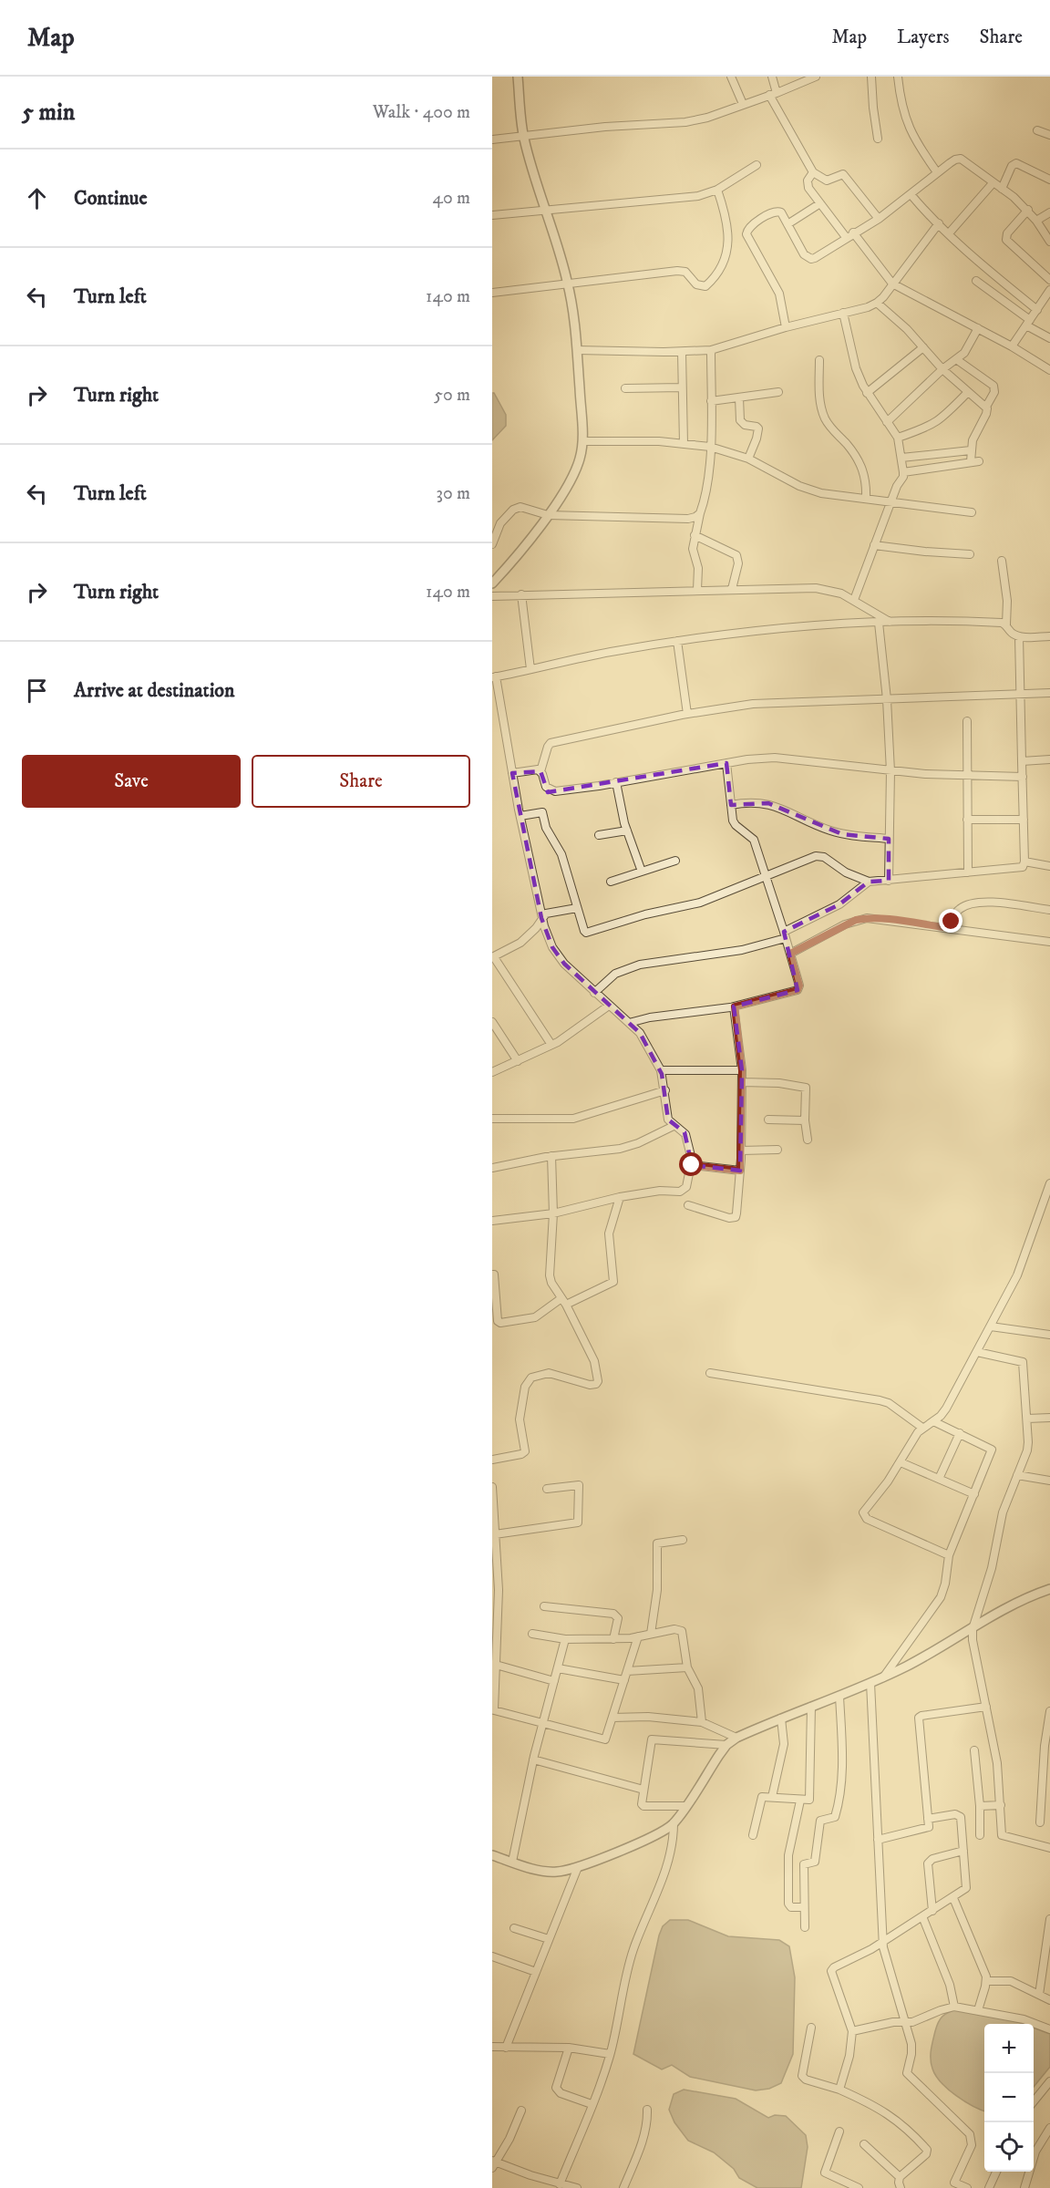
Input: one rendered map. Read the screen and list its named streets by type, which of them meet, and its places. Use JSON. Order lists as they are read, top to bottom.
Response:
{
  "page": {
    "header": "Map",
    "nav": ["Map", "Layers", "Share"],
    "heading": ["5 min", "Walk · 400 m"],
    "list": [
      ["Continue", "40 m"],
      ["Turn left", "140 m"],
      ["Turn right", "50 m"],
      ["Turn left", "30 m"],
      ["Turn right", "140 m"],
      "Arrive at destination"
    ],
    "buttons": ["Save", "Share"],
    "map_buttons": ["+", "−"]
  }
}
